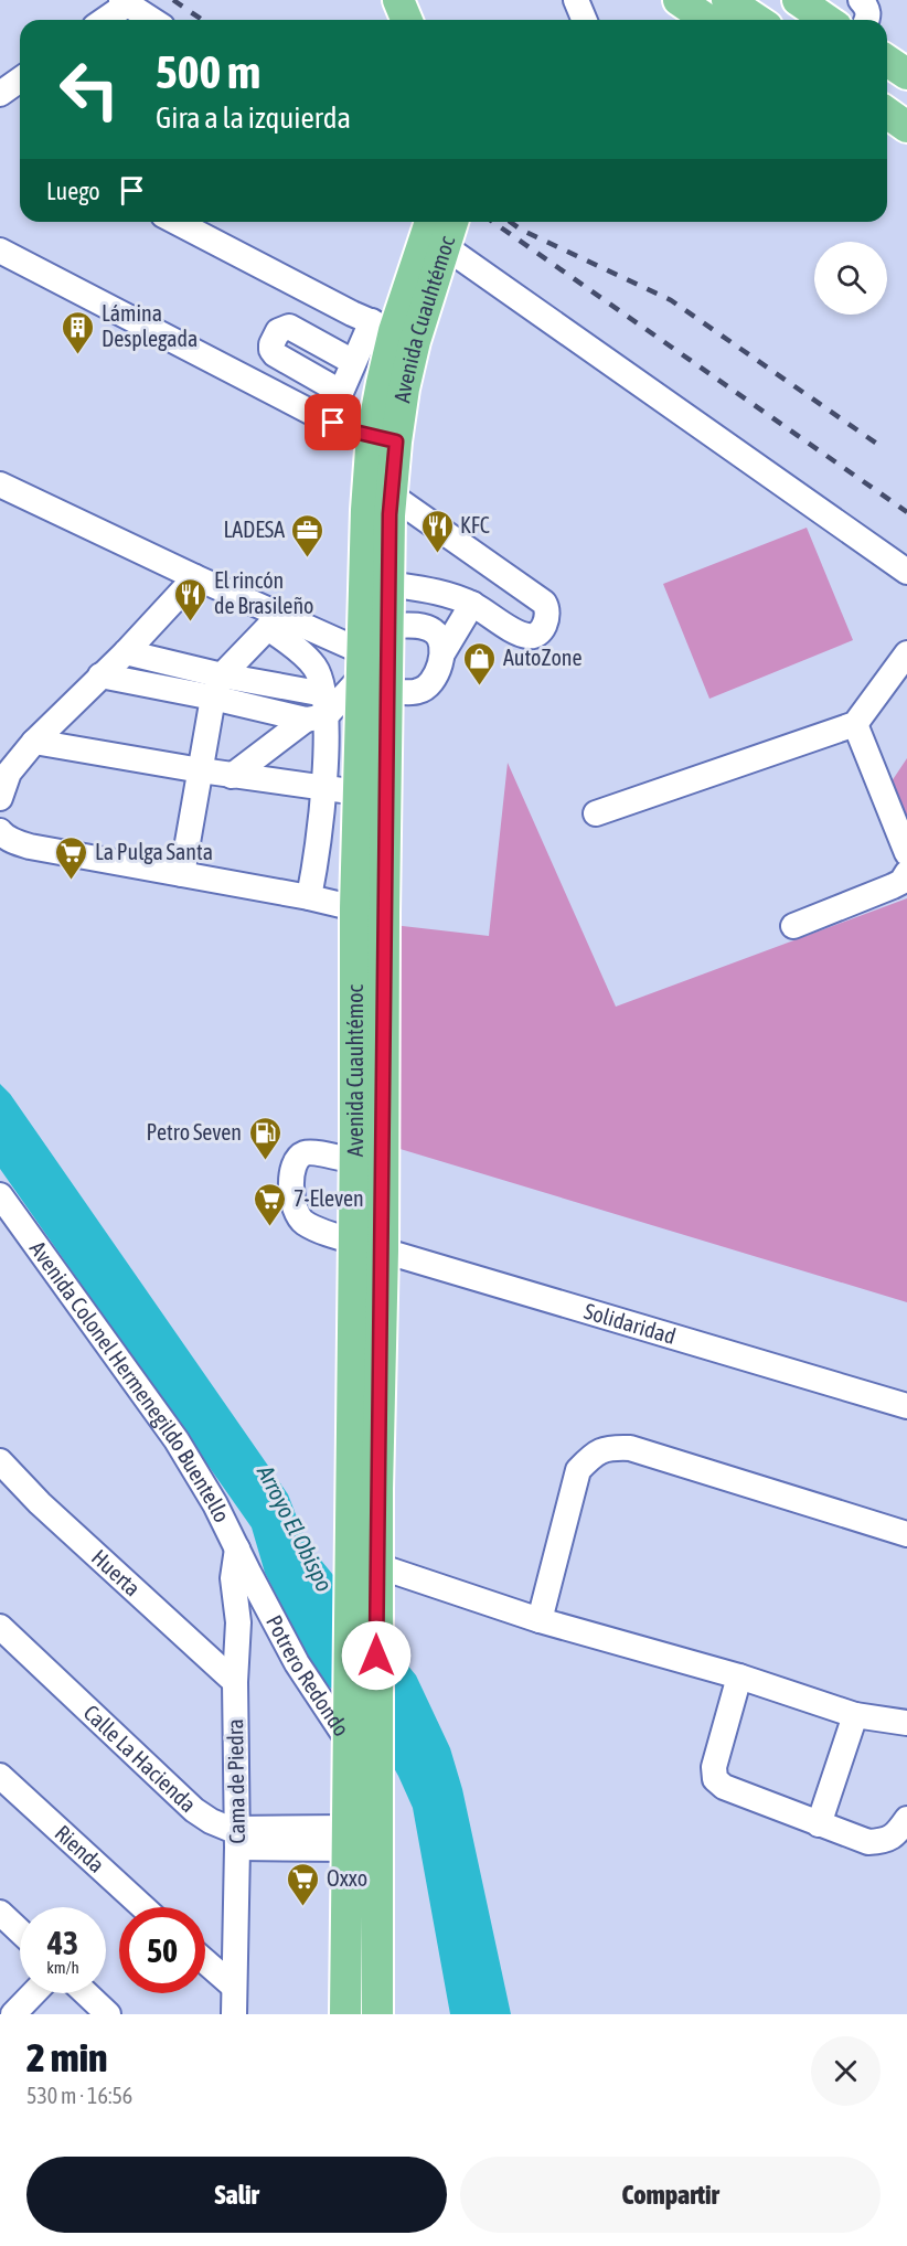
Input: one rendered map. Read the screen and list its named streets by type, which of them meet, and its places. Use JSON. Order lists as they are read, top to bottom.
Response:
{
  "streets": {
    "main road": ["Avenida Cuauhtémoc"],
    "street": [
      "Solidaridad",
      "Avenida Colonel Hermenegildo Buentello",
      "Huerta",
      "Potrero Redondo",
      "Calle La Hacienda",
      "Cama de Piedra",
      "Rienda"
    ]
  },
  "crossings": [
    ["Avenida Cuauhtémoc", "Solidaridad"],
    ["Avenida Cuauhtémoc", "Potrero Redondo"],
    ["Avenida Cuauhtémoc", "Calle La Hacienda"],
    ["Avenida Colonel Hermenegildo Buentello", "Potrero Redondo"],
    ["Avenida Colonel Hermenegildo Buentello", "Cama de Piedra"],
    ["Huerta", "Cama de Piedra"],
    ["Potrero Redondo", "Cama de Piedra"],
    ["Calle La Hacienda", "Cama de Piedra"]
  ],
  "water": ["Arroyo El Obispo"],
  "places": {
    "building": ["Lámina Desplegada"],
    "restaurant": ["KFC", "El rincón de Brasileño"],
    "office": ["LADESA"],
    "shop": ["AutoZone"],
    "supermarket": ["La Pulga Santa", "7-Eleven", "Oxxo"],
    "fuel station": ["Petro Seven"]
  },
  "page": {
    "turn": ["500 m", "Gira a la izquierda"],
    "then": "Luego",
    "speed": "43 km/h",
    "limit": "50",
    "heading": ["2 min", "530 m · 16:56"],
    "buttons": ["Salir", "Compartir"]
  }
}
